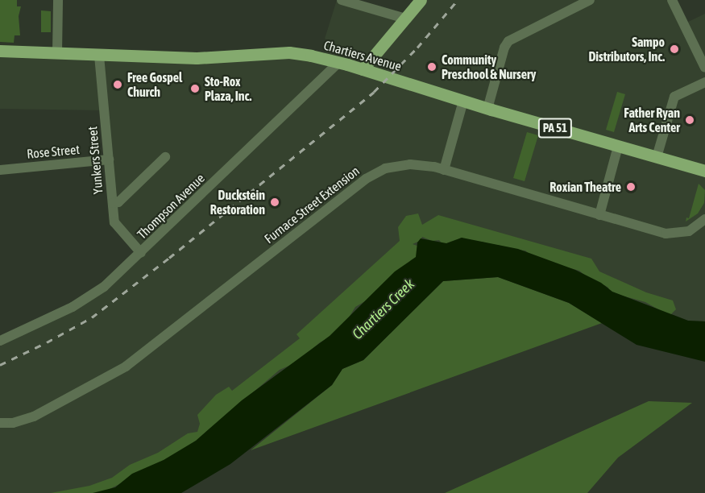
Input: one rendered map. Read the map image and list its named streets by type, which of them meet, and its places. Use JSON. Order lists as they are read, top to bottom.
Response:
{
  "streets": {
    "main road": ["Chartiers Avenue", "PA 51"],
    "street": [
      "Rose Street",
      "Yunkers Street",
      "Furnace Street Extension",
      "Thompson Avenue"
    ]
  },
  "crossings": [
    ["Chartiers Avenue", "Yunkers Street"],
    ["Chartiers Avenue", "Thompson Avenue"],
    ["Rose Street", "Yunkers Street"],
    ["Yunkers Street", "Thompson Avenue"]
  ],
  "water": ["Chartiers Creek"],
  "places": [
    "Sampo Distributors, Inc.",
    "Community Preschool & Nursery",
    "Free Gospel Church",
    "Sto-Rox Plaza, Inc.",
    "Father Ryan Arts Center",
    "Roxian Theatre",
    "Duckstein Restoration"
  ]
}
